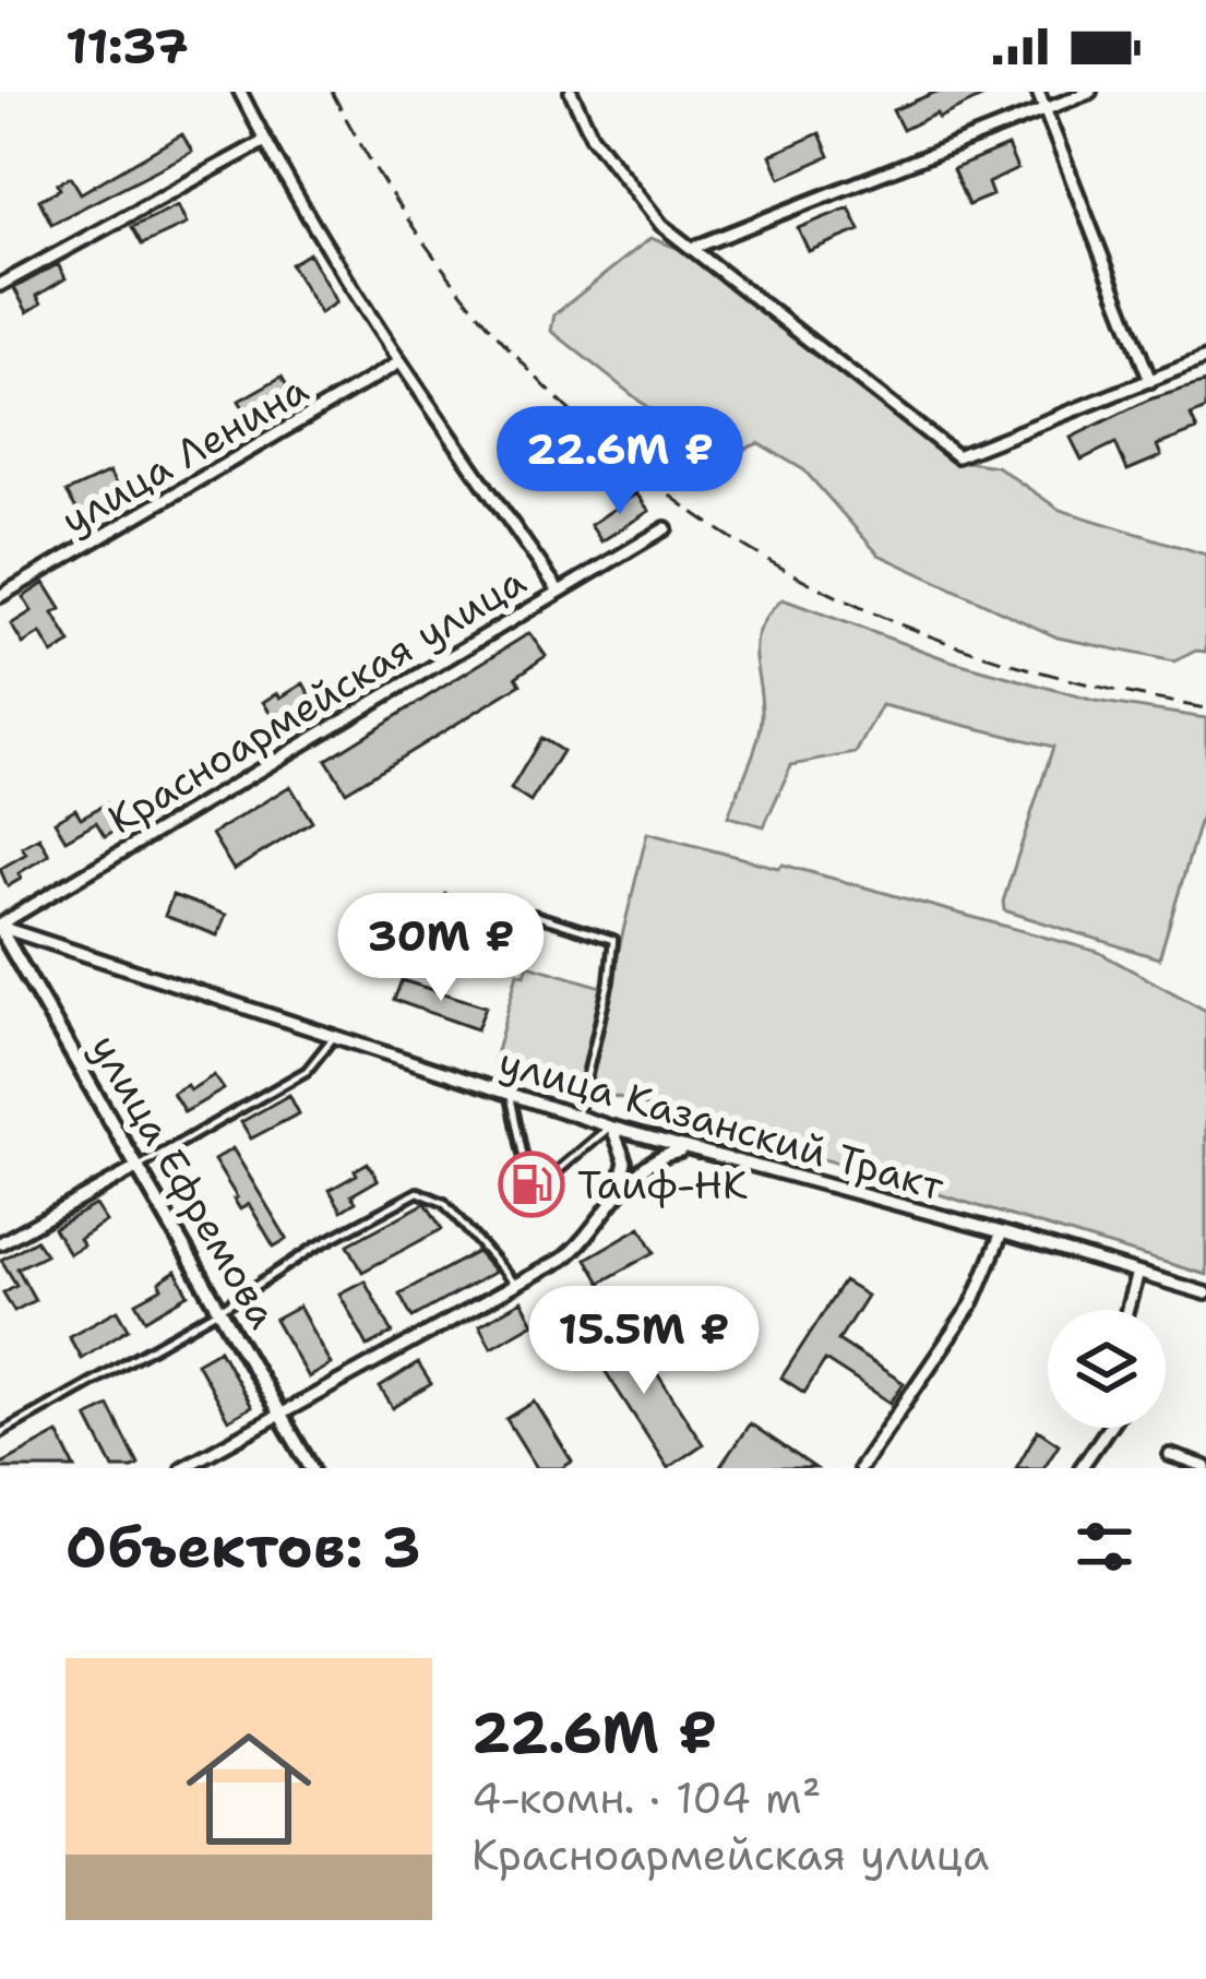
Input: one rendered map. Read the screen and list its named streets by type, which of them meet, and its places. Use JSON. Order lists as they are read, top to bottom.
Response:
{
  "streets": {
    "street": [
      "улица Ленина",
      "Красноармейская улица",
      "улица Казанский Тракт",
      "улица Ефремова"
    ]
  },
  "crossings": [
    ["Красноармейская улица", "улица Казанский Тракт"],
    ["Красноармейская улица", "улица Ефремова"],
    ["улица Казанский Тракт", "улица Ефремова"]
  ],
  "places": {
    "fuel station": ["Таиф-НК"]
  },
  "page": {
    "status": "11:37",
    "price": ["22.6M ₽", "30M ₽", "15.5M ₽"],
    "heading": "Объектов: 3",
    "list": [
      {
        "name": "22.6M ₽",
        "note": "4-комн. · 104 m² · Красноармейская улица"
      }
    ]
  }
}
